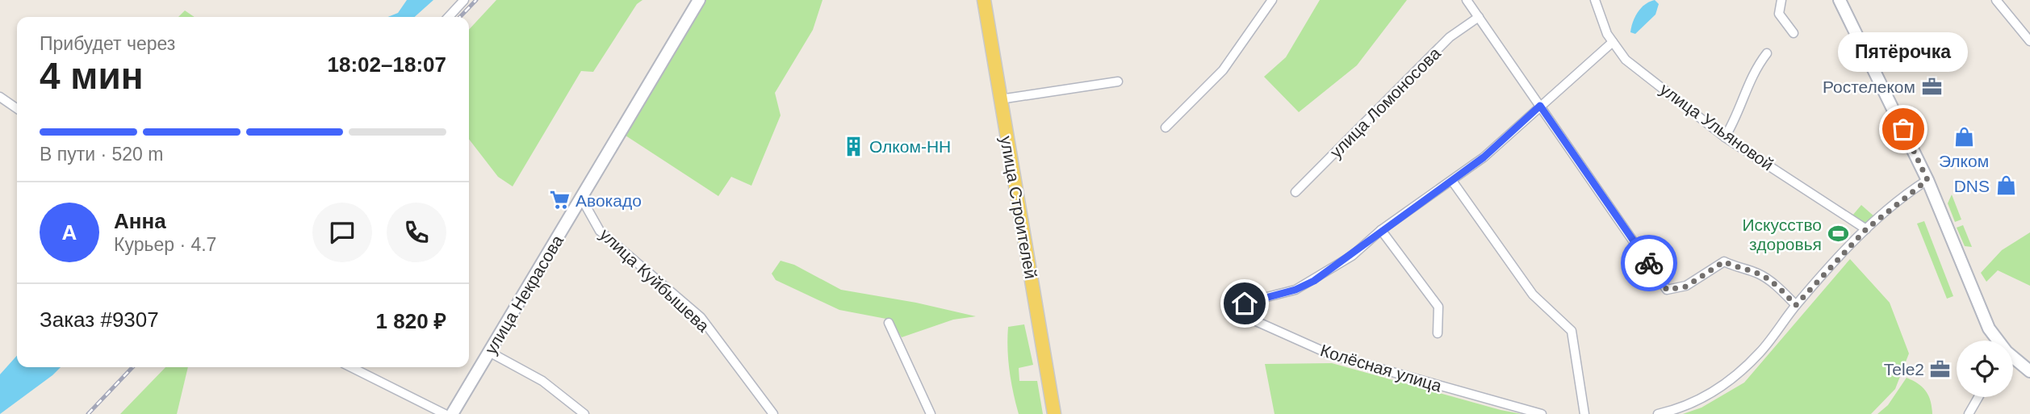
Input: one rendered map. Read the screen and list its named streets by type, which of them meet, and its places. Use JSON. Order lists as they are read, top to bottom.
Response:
{
  "streets": {
    "main road": ["улица Строителей"],
    "street": [
      "улица Ломоносова",
      "улица Ульяновой",
      "улица Куйбышева",
      "улица Некрасова",
      "Колёсная улица"
    ]
  },
  "crossings": [
    ["улица Куйбышева", "улица Некрасова"]
  ],
  "places": {
    "office": ["Ростелеком", "Tele2"],
    "other": ["Пятёрочка"],
    "shop": ["Элком", "DNS"],
    "building": ["Олком-НН"],
    "supermarket": ["Авокадо"],
    "sports": ["Искусство здоровья"]
  },
  "page": {
    "heading": ["4 мин", "Прибудет через", "18:02–18:07"],
    "panel": [
      "Анна",
      "Курьер · 4.7",
      "Заказ #9307",
      "1 820 ₽"
    ],
    "bubble": "Пятёрочка",
    "bar": "В пути · 520 m",
    "round": "А"
  }
}
